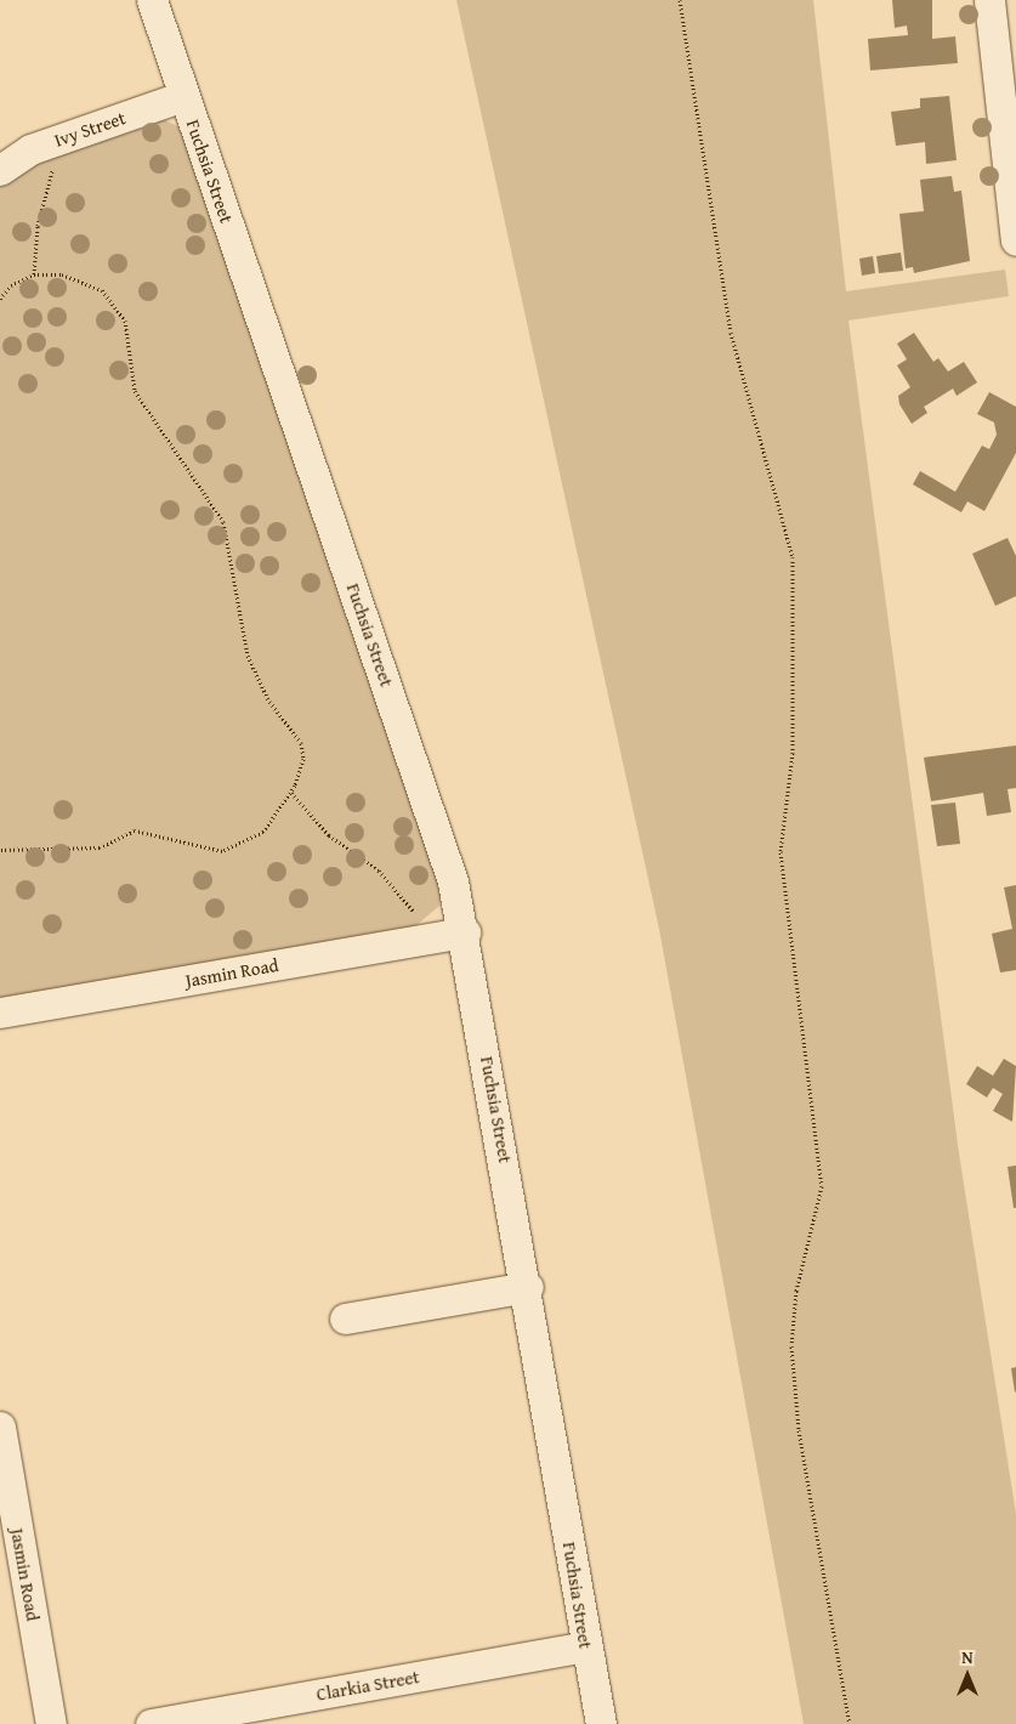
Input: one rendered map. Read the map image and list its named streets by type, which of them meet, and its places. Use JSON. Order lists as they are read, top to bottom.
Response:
{
  "streets": {
    "street": [
      "Ivy Street",
      "Fuchsia Street",
      "Jasmin Road",
      "Clarkia Street"
    ]
  },
  "crossings": [
    ["Ivy Street", "Fuchsia Street"],
    ["Fuchsia Street", "Jasmin Road"],
    ["Fuchsia Street", "Clarkia Street"]
  ],
  "north": "top"
}
